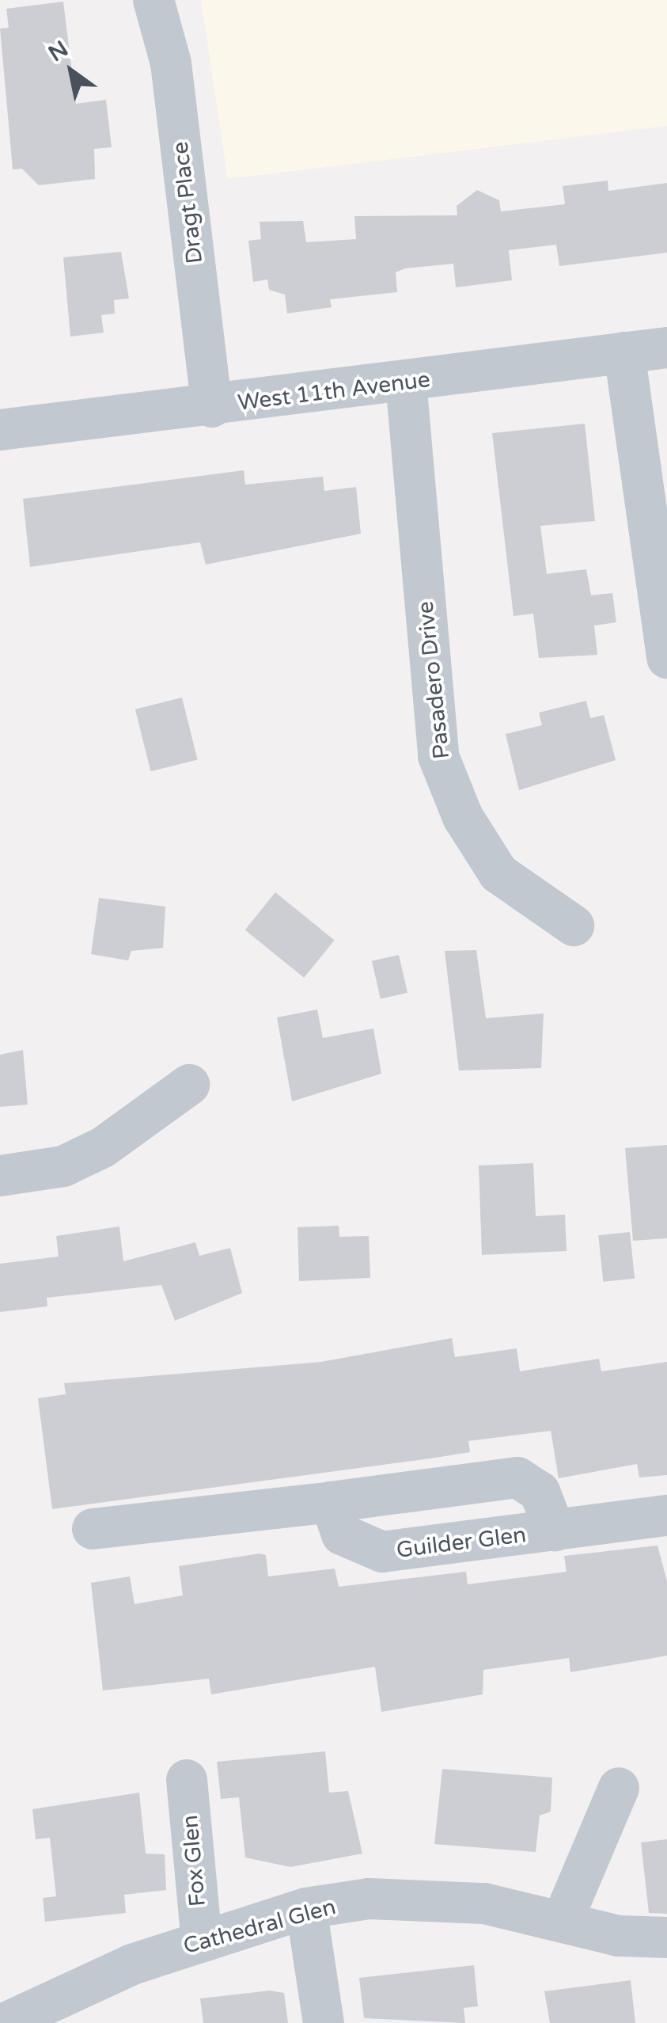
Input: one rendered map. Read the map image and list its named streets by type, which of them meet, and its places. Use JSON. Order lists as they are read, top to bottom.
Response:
{
  "streets": {
    "street": [
      "Dragt Place",
      "West 11th Avenue",
      "Pasadero Drive",
      "Guilder Glen",
      "Fox Glen",
      "Cathedral Glen"
    ]
  },
  "crossings": [
    ["Dragt Place", "West 11th Avenue"],
    ["West 11th Avenue", "Pasadero Drive"],
    ["Fox Glen", "Cathedral Glen"]
  ],
  "north": "top left"
}
